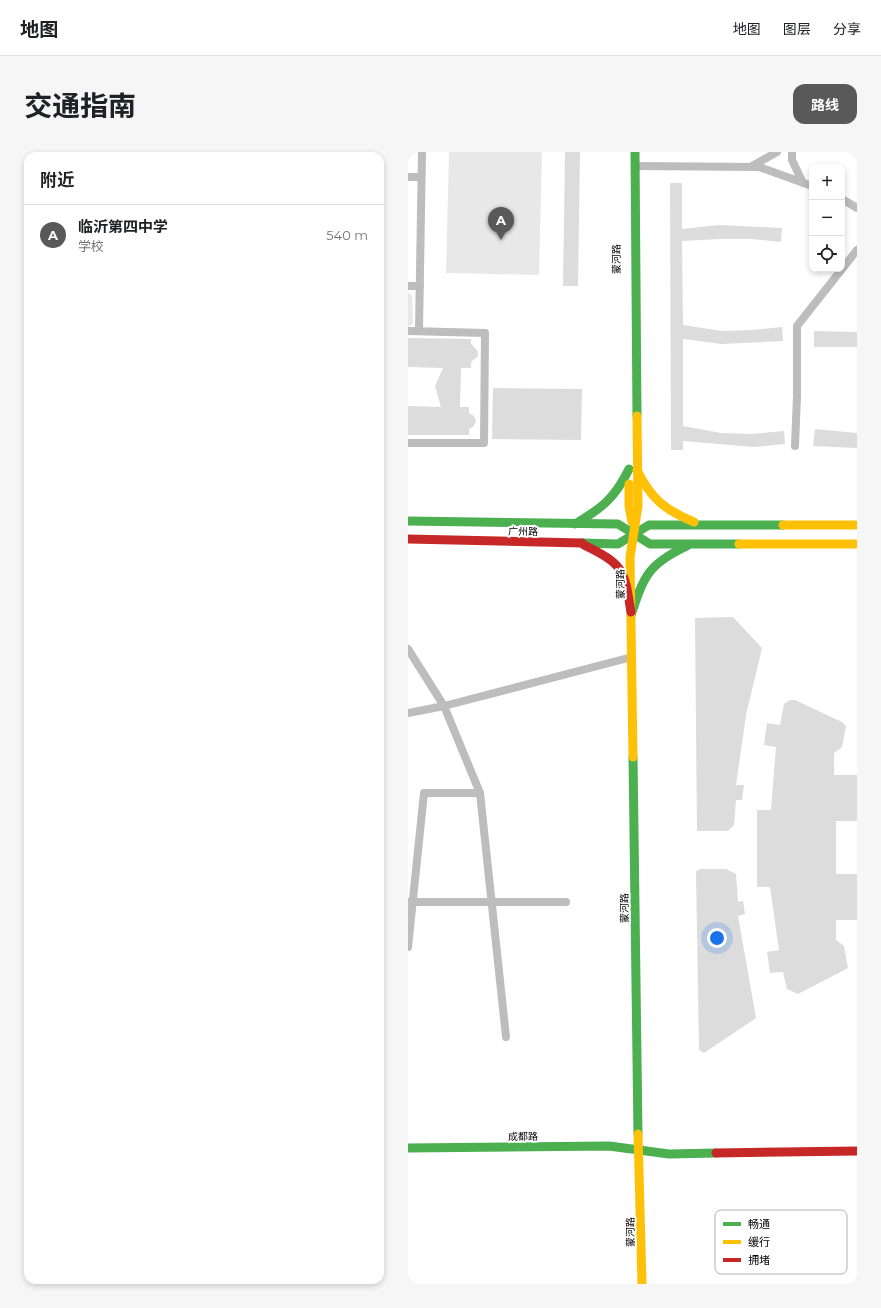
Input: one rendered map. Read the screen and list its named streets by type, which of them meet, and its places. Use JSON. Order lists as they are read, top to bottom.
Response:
{
  "streets": {
    "street": ["蒙河路", "广州路", "成都路"]
  },
  "crossings": [
    ["蒙河路", "广州路"],
    ["蒙河路", "成都路"]
  ],
  "legend": ["畅通", "缓行", "拥堵"],
  "page": {
    "header": "地图",
    "nav": ["地图", "图层", "分享"],
    "title": "交通指南",
    "buttons": "路线",
    "heading": "附近",
    "map_buttons": ["+", "−"],
    "list": [
      {
        "mark": "A",
        "name": "临沂第四中学",
        "note": "学校",
        "value": "540 m"
      }
    ],
    "pins": "A"
  }
}
